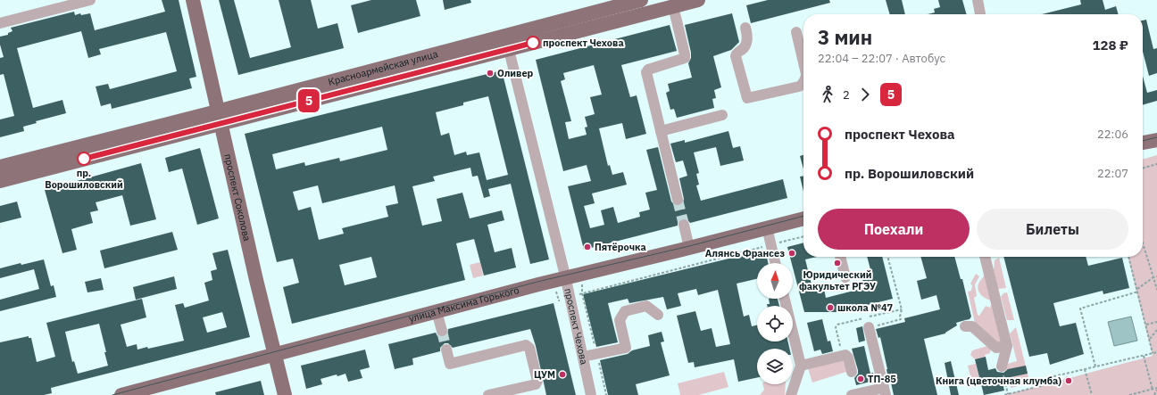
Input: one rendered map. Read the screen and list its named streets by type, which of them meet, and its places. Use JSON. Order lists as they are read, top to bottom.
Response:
{
  "streets": {
    "main road": ["Красноармейская улица", "проспект Соколова", "улица Максима Горького"],
    "street": ["проспект Чехова"]
  },
  "crossings": [
    ["Красноармейская улица", "проспект Соколова"],
    ["Красноармейская улица", "проспект Чехова"],
    ["проспект Соколова", "улица Максима Горького"],
    ["улица Максима Горького", "проспект Чехова"]
  ],
  "places": [
    "проспект Чехова",
    "Оливер",
    "пр. Ворошиловский",
    "Пятёрочка",
    "Алянсь Франсез",
    "Юридический факультет РГЭУ",
    "школа №47",
    "ЦУМ",
    "ТП-85",
    "Книга (цветочная клумба)"
  ],
  "lines": ["bus line 5"],
  "north": "top",
  "page": {
    "on_map": "5",
    "heading": ["3 мин", "22:04 – 22:07 · Автобус", "128 ₽"],
    "legs": ["2", "5"],
    "list": [
      {
        "name": "проспект Чехова",
        "value": "22:06"
      },
      {
        "name": "пр. Ворошиловский",
        "value": "22:07"
      }
    ],
    "buttons": ["Поехали", "Билеты"]
  }
}
